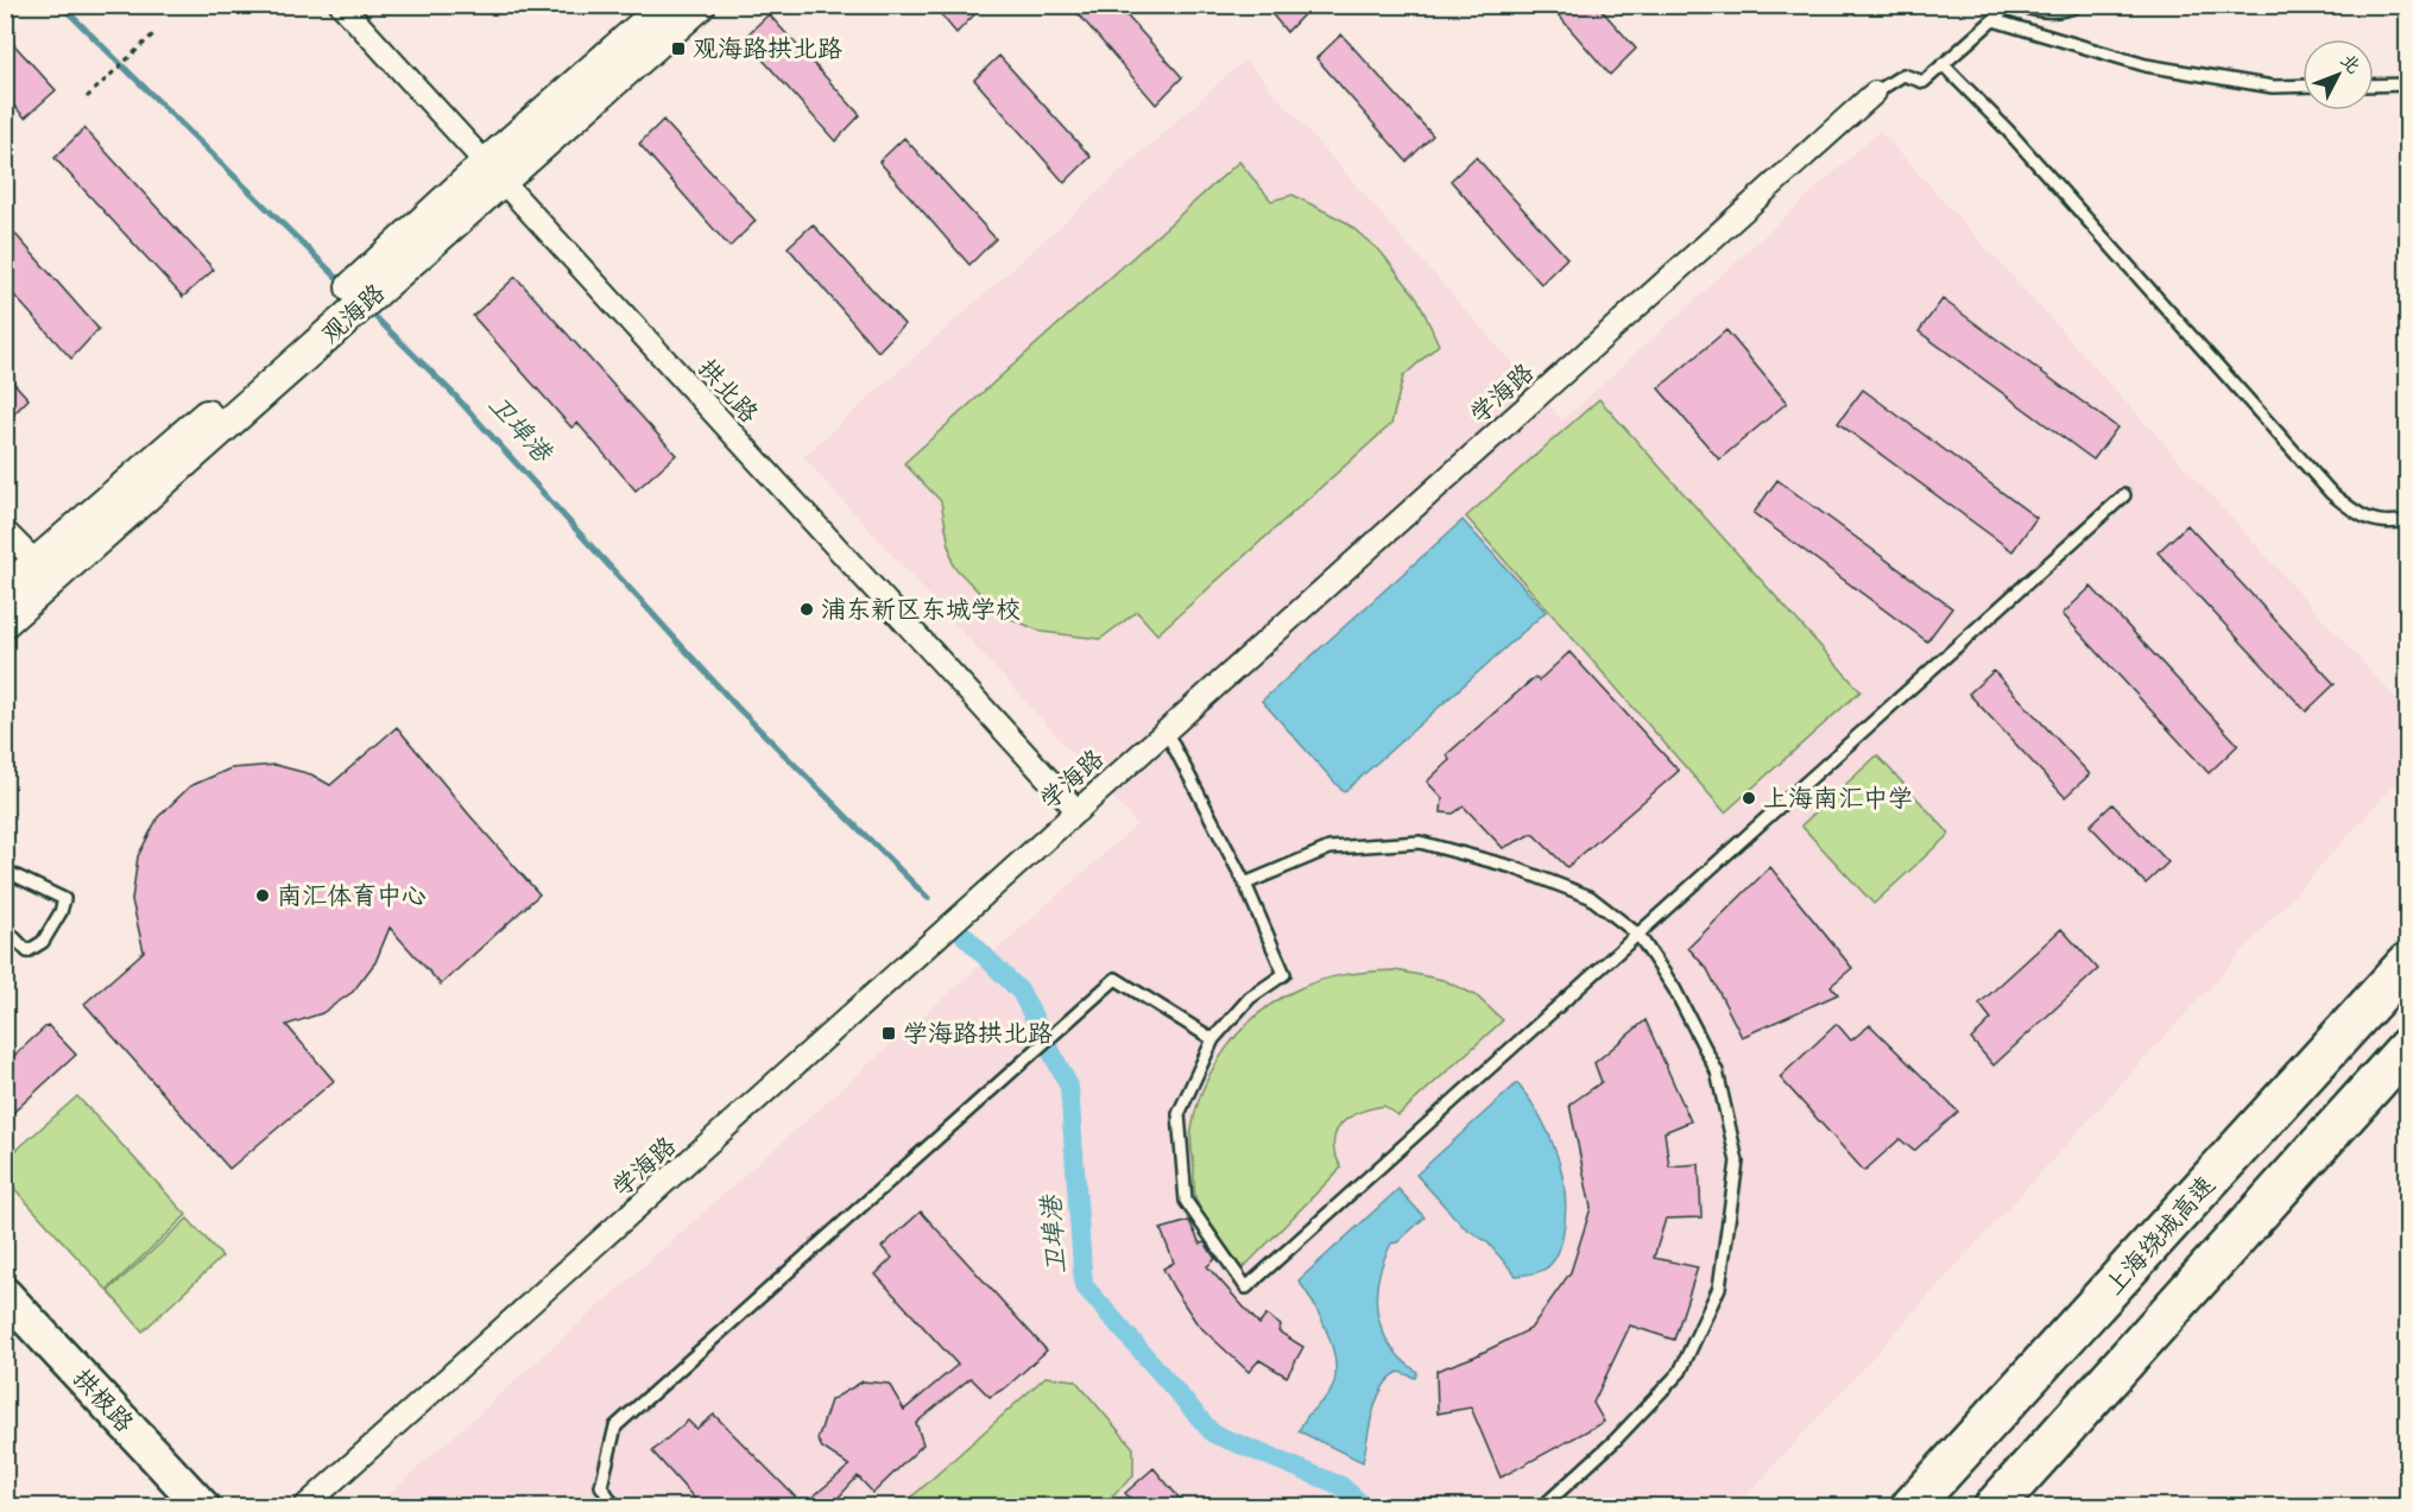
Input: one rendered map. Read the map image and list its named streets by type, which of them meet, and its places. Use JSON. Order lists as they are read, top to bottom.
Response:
{
  "streets": {
    "highway": ["上海绕城高速"],
    "main road": ["观海路", "拱极路"],
    "street": ["拱北路", "学海路"]
  },
  "crossings": [
    ["观海路", "拱北路"],
    ["拱北路", "学海路"]
  ],
  "water": ["卫埠港"],
  "places": {
    "transit": ["观海路拱北路", "学海路拱北路"],
    "other": ["浦东新区东城学校", "上海南汇中学", "南汇体育中心"]
  },
  "north": "top right"
}
